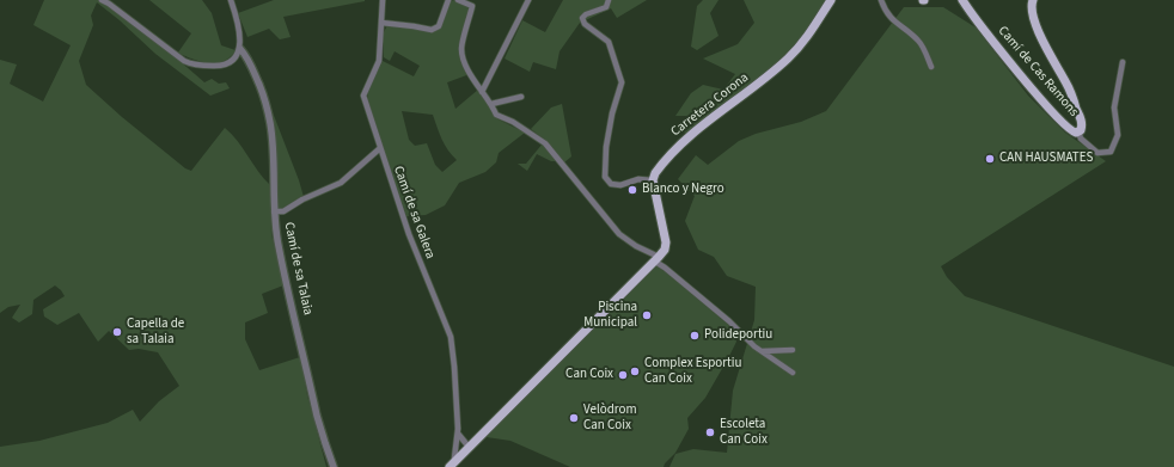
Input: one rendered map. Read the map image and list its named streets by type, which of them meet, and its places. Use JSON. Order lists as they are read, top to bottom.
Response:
{
  "streets": {
    "main road": ["Camí de Cas Ramons", "Carretera Corona"],
    "street": ["Camí de sa Galera", "Camí de sa Talaia"]
  },
  "places": [
    "CAN HAUSMATES",
    "Blanco y Negro",
    "Piscina Municipal",
    "Capella de sa Talaia",
    "Polideportiu",
    "Complex Esportiu Can Coix",
    "Can Coix",
    "Velòdrom Can Coix",
    "Escoleta Can Coix"
  ]
}
